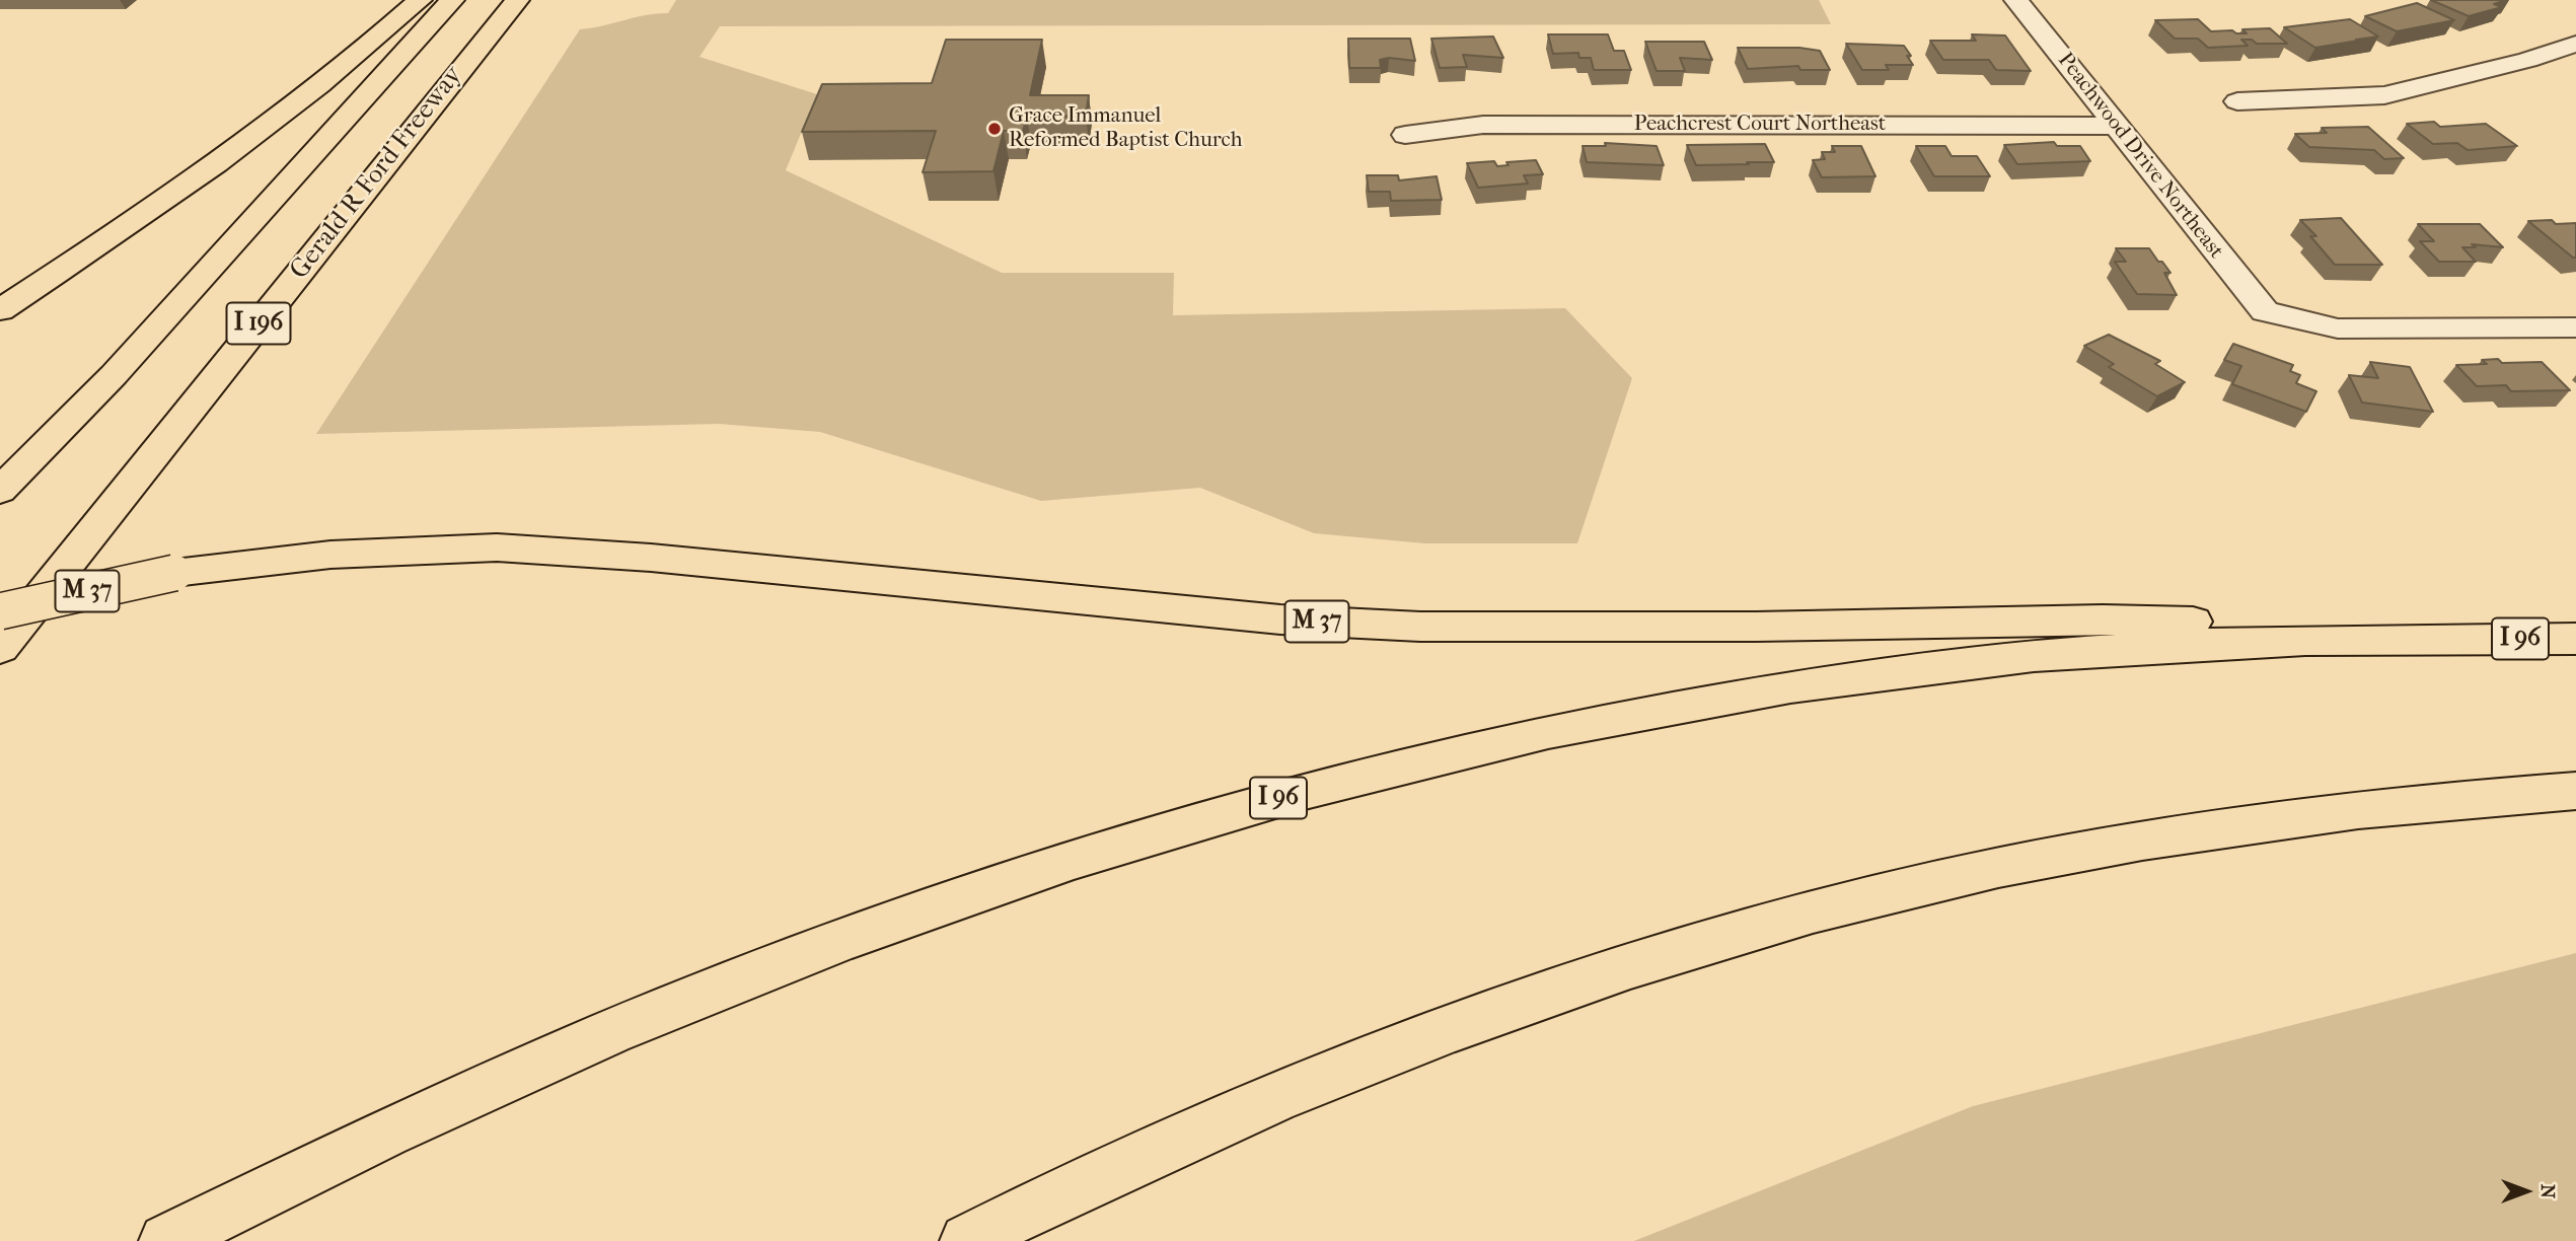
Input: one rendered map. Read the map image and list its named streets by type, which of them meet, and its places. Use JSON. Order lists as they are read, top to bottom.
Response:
{
  "streets": {
    "highway": [
      "Gerald R Ford Freeway",
      "I 196",
      "M 37",
      "I 96"
    ],
    "street": ["Peachcrest Court Northeast", "Peachwood Drive Northeast"]
  },
  "crossings": [
    ["Peachcrest Court Northeast", "Peachwood Drive Northeast"],
    ["M 37", "I 96"]
  ],
  "places": ["Grace Immanuel Reformed Baptist Church"],
  "north": "right"
}
